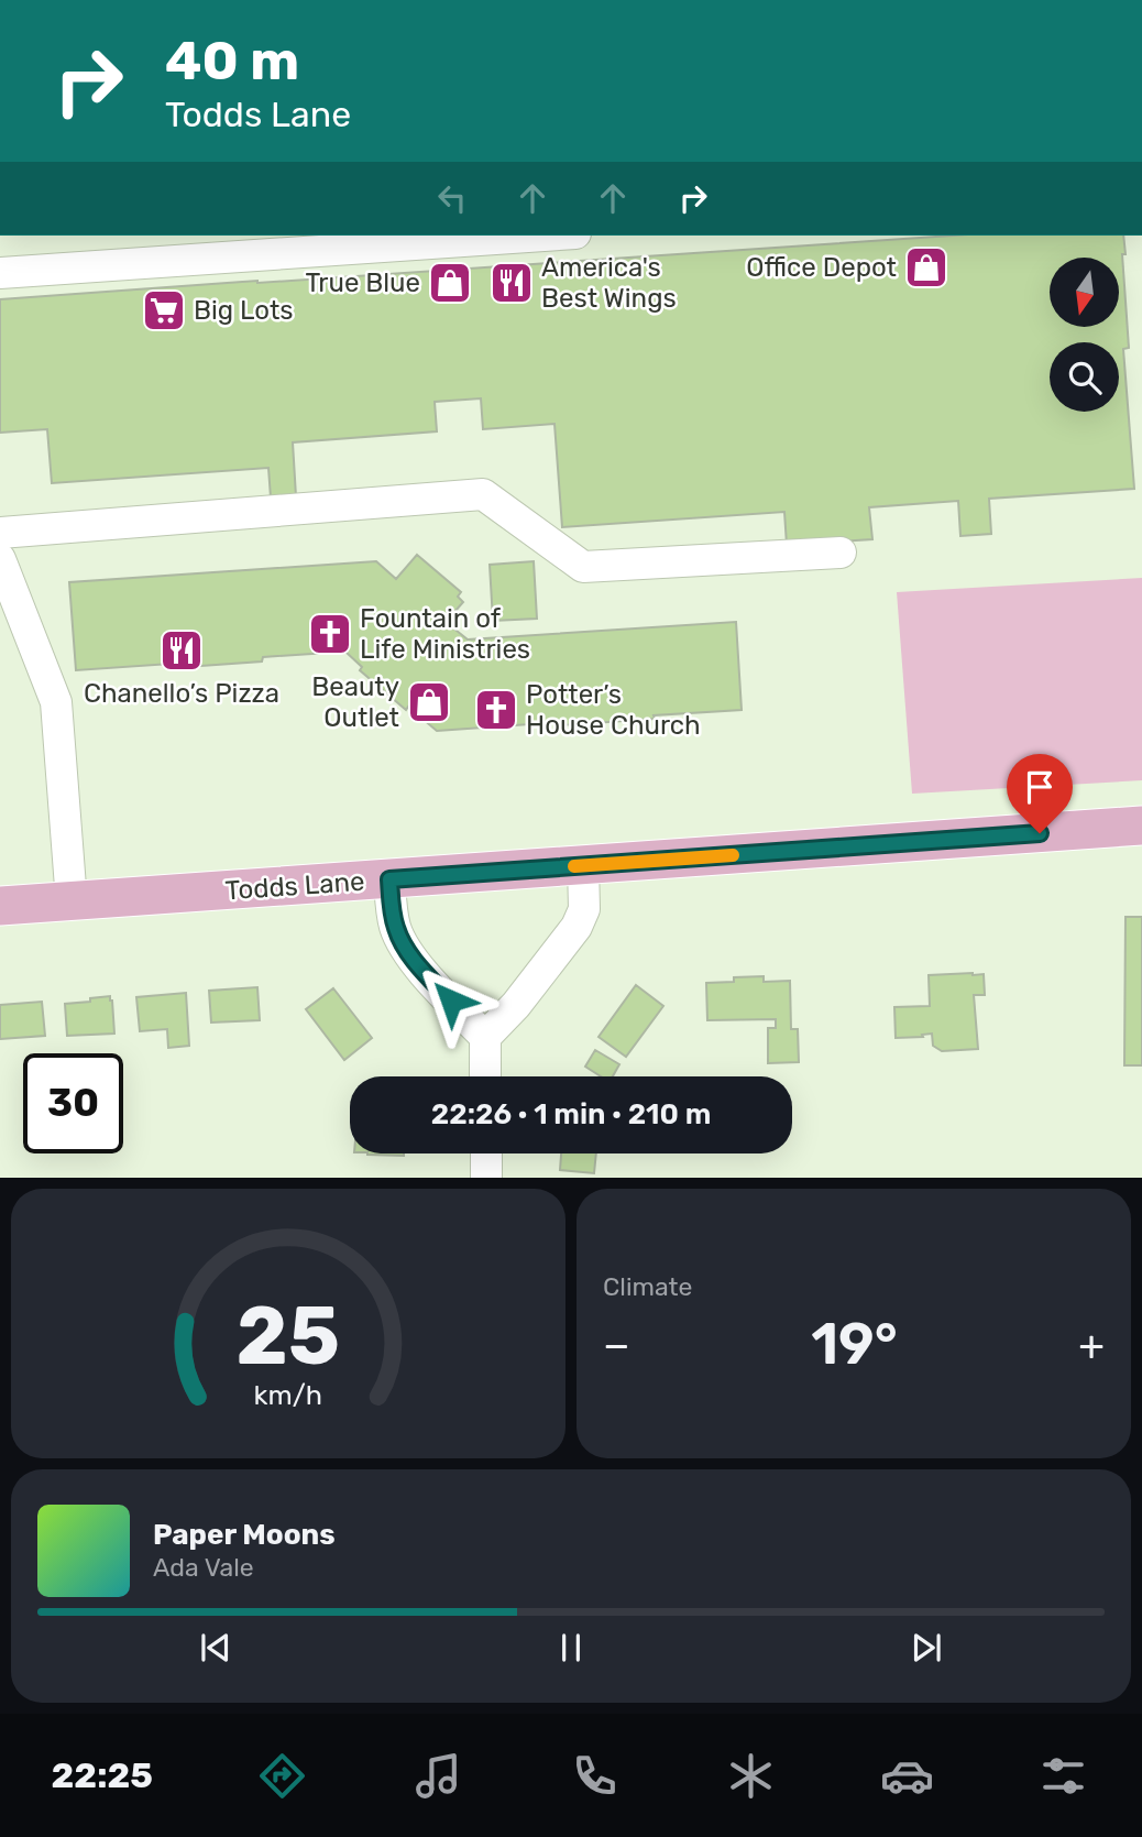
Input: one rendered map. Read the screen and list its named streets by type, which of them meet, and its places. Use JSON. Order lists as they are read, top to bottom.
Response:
{
  "streets": {
    "main road": ["Todds Lane"]
  },
  "places": {
    "shop": ["Office Depot", "True Blue", "Beauty Outlet"],
    "restaurant": ["America's Best Wings", "Chanello’s Pizza"],
    "supermarket": ["Big Lots"],
    "church": ["Fountain of Life Ministries", "Potter’s House Church"]
  },
  "north": "bottom",
  "page": {
    "turn": ["40 m", "Todds Lane"],
    "limit": "30",
    "trip": "22:26 · 1 min · 210 m",
    "tile": "Climate",
    "heat": ["−", "19°", "+"],
    "song": ["Paper Moons", "Ada Vale"],
    "tabs": "22:25",
    "gauge": ["25", "km/h"]
  }
}
